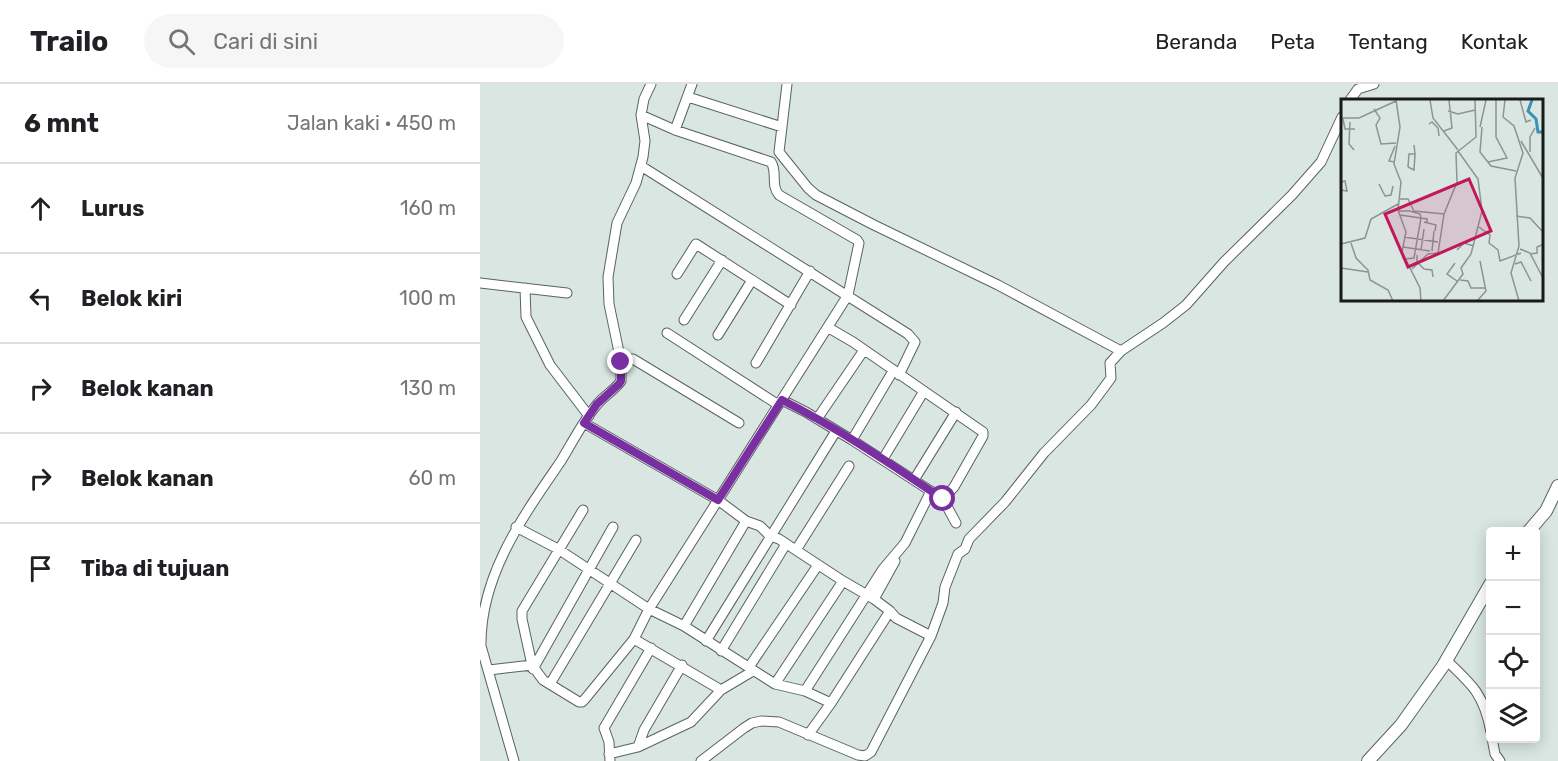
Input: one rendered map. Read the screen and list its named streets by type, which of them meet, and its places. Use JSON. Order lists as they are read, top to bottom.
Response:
{
  "page": {
    "header": "Trailo",
    "search": "Cari di sini",
    "nav": [
      "Beranda",
      "Peta",
      "Tentang",
      "Kontak"
    ],
    "heading": ["6 mnt", "Jalan kaki · 450 m"],
    "list": [
      ["Lurus", "160 m"],
      ["Belok kiri", "100 m"],
      ["Belok kanan", "130 m"],
      ["Belok kanan", "60 m"],
      "Tiba di tujuan"
    ],
    "map_buttons": ["+", "−"]
  }
}
